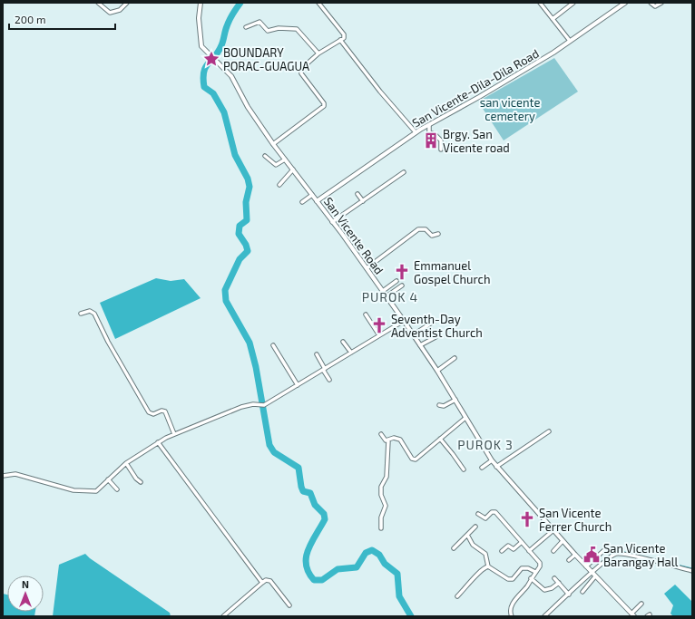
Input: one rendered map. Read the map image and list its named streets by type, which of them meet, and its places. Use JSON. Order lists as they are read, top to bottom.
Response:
{
  "streets": {
    "street": ["San Vicente-Dila-Dila Road", "San Vicente Road"]
  },
  "crossings": [
    ["San Vicente-Dila-Dila Road", "San Vicente Road"]
  ],
  "districts": ["PUROK 4", "PUROK 3"],
  "parks": ["san vicente cemetery"],
  "places": {
    "place": ["BOUNDARY PORAC-GUAGUA"],
    "building": ["Brgy. San Vicente road"],
    "church": ["Emmanuel Gospel Church", "Seventh-Day Adventist Church", "San Vicente Ferrer Church"],
    "public building": ["San Vicente Barangay Hall"]
  },
  "scale_bar": "200 m",
  "north": "top"
}
